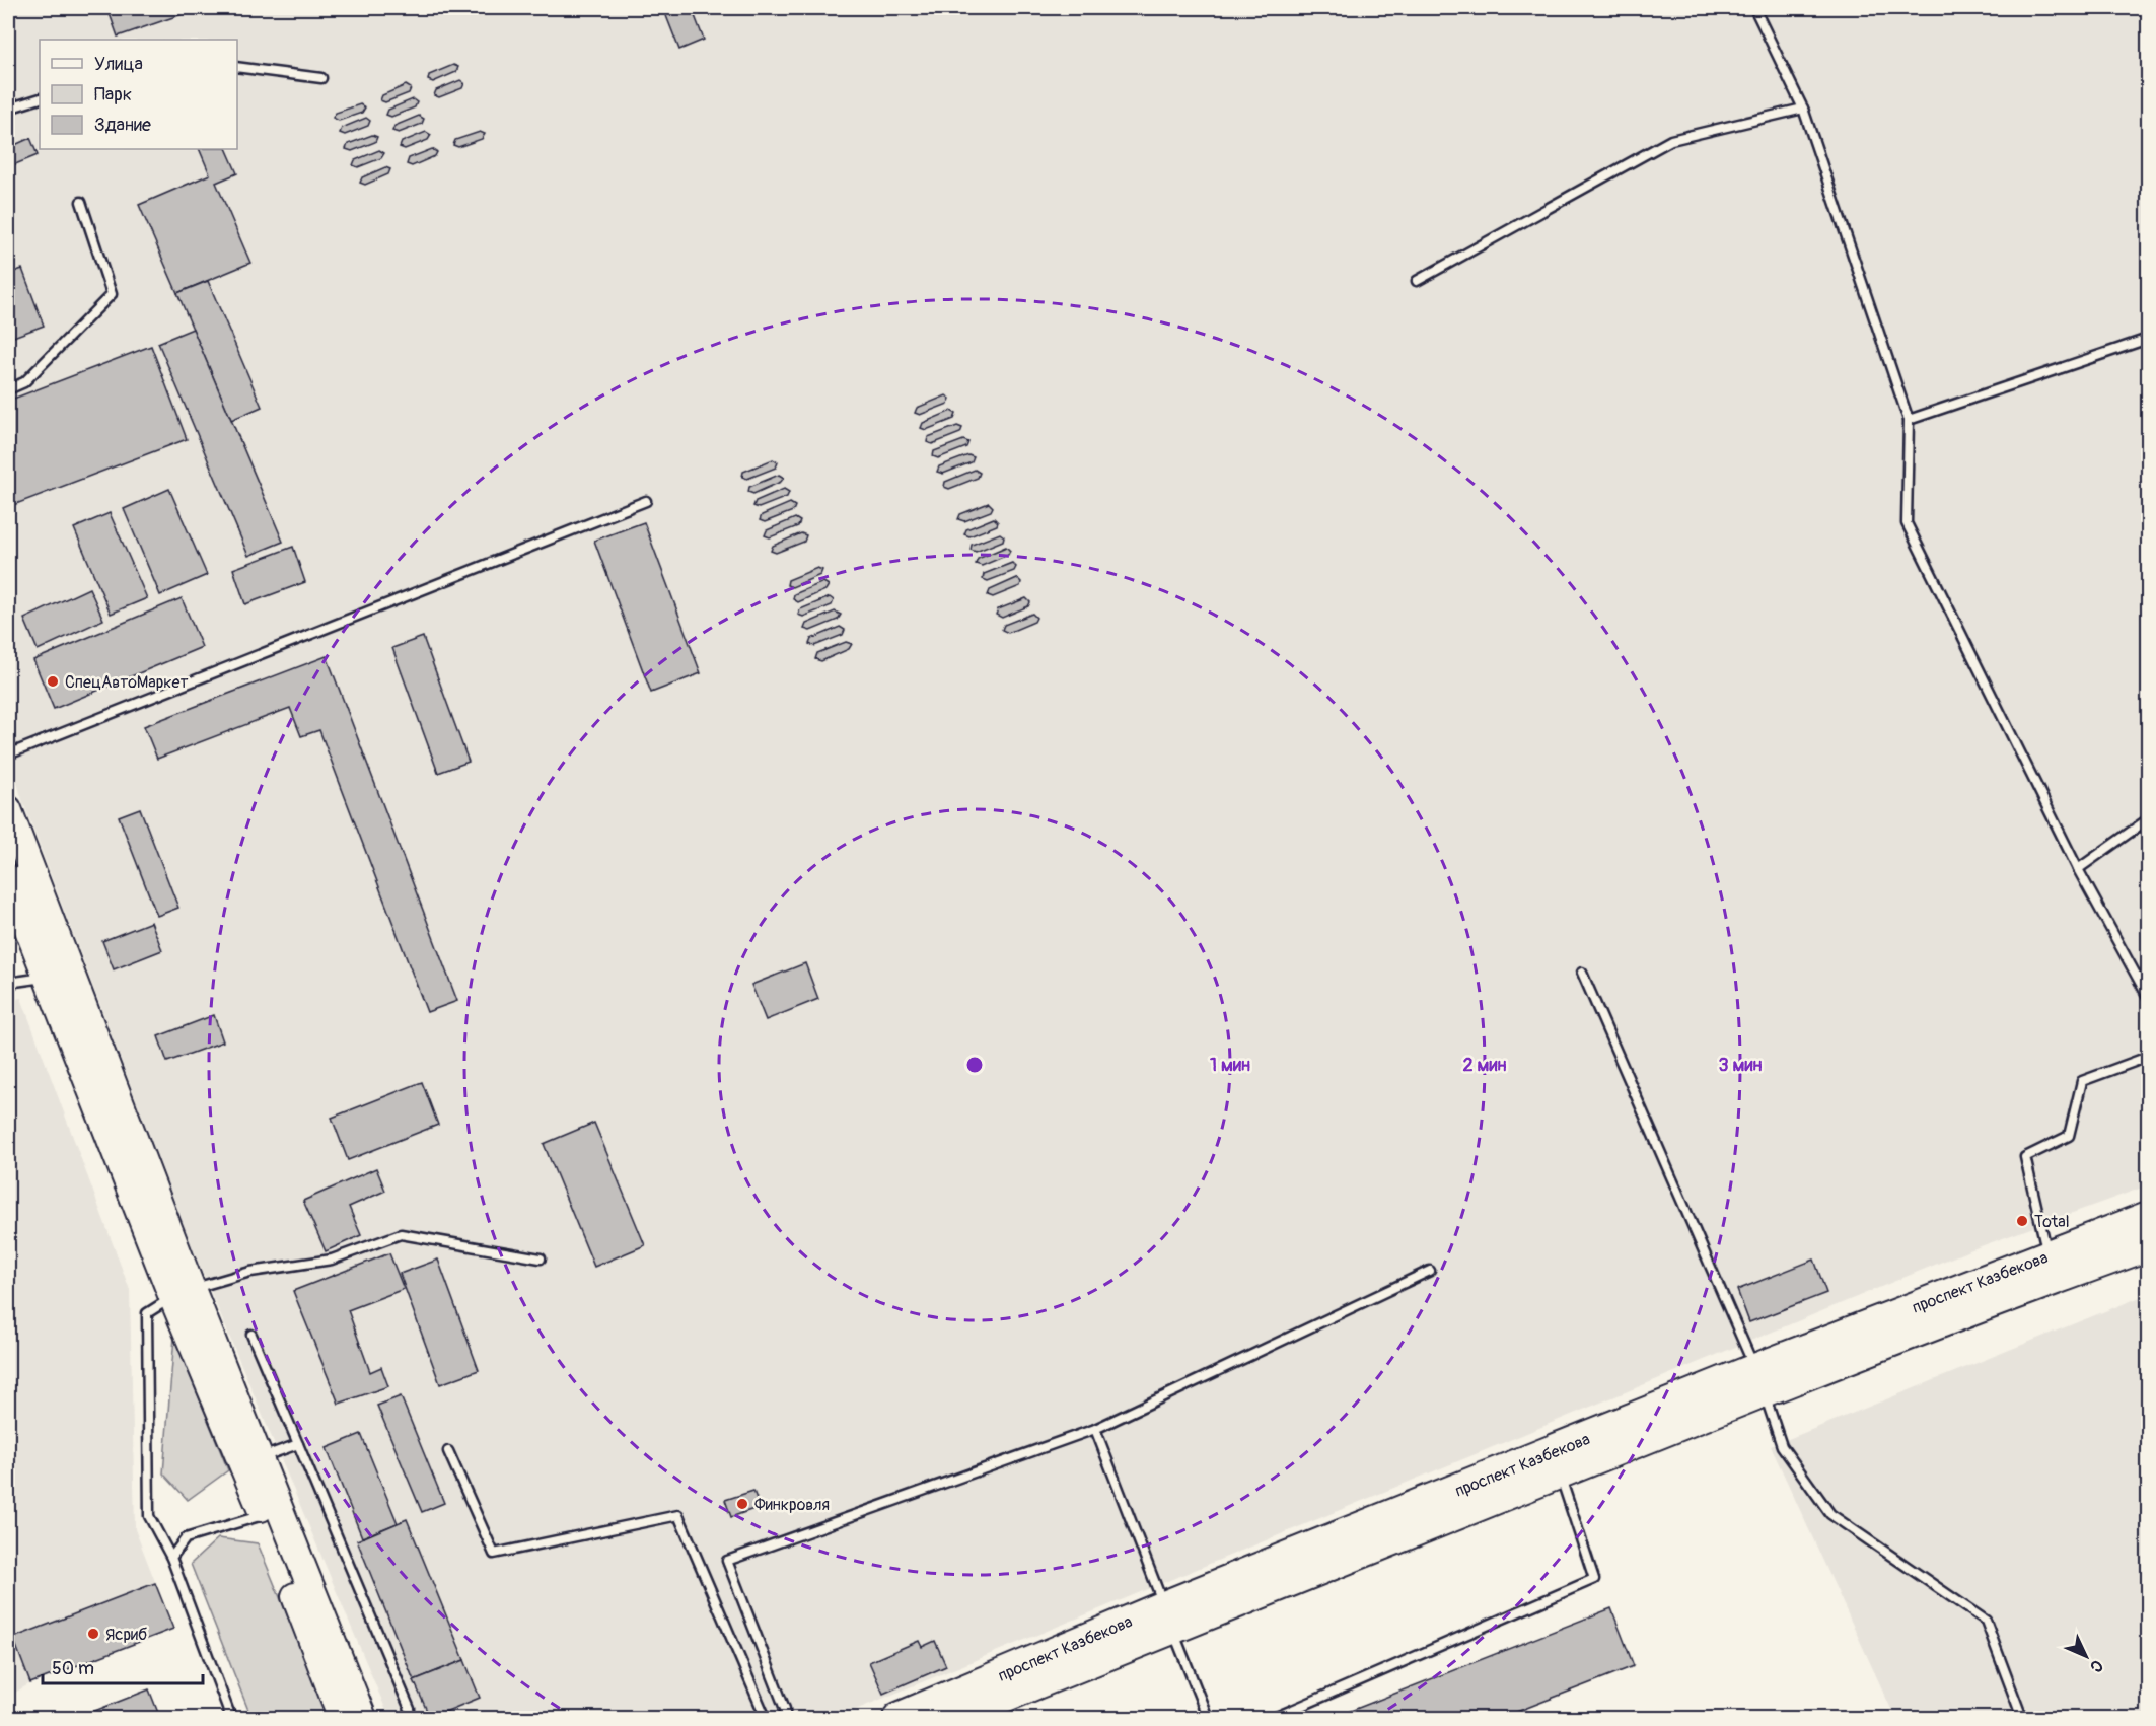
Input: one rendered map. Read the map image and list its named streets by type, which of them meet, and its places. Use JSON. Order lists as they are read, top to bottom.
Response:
{
  "streets": {
    "highway": ["проспект Казбекова"]
  },
  "places": [
    "СпецАвтоМаркет",
    "Total",
    "Финкровля",
    "Ясриб"
  ],
  "legend": ["Улица", "Парк", "Здание"],
  "scale_bar": "50 m",
  "north": "bottom right",
  "rings": ["1 мин", "2 мин", "3 мин"]
}
